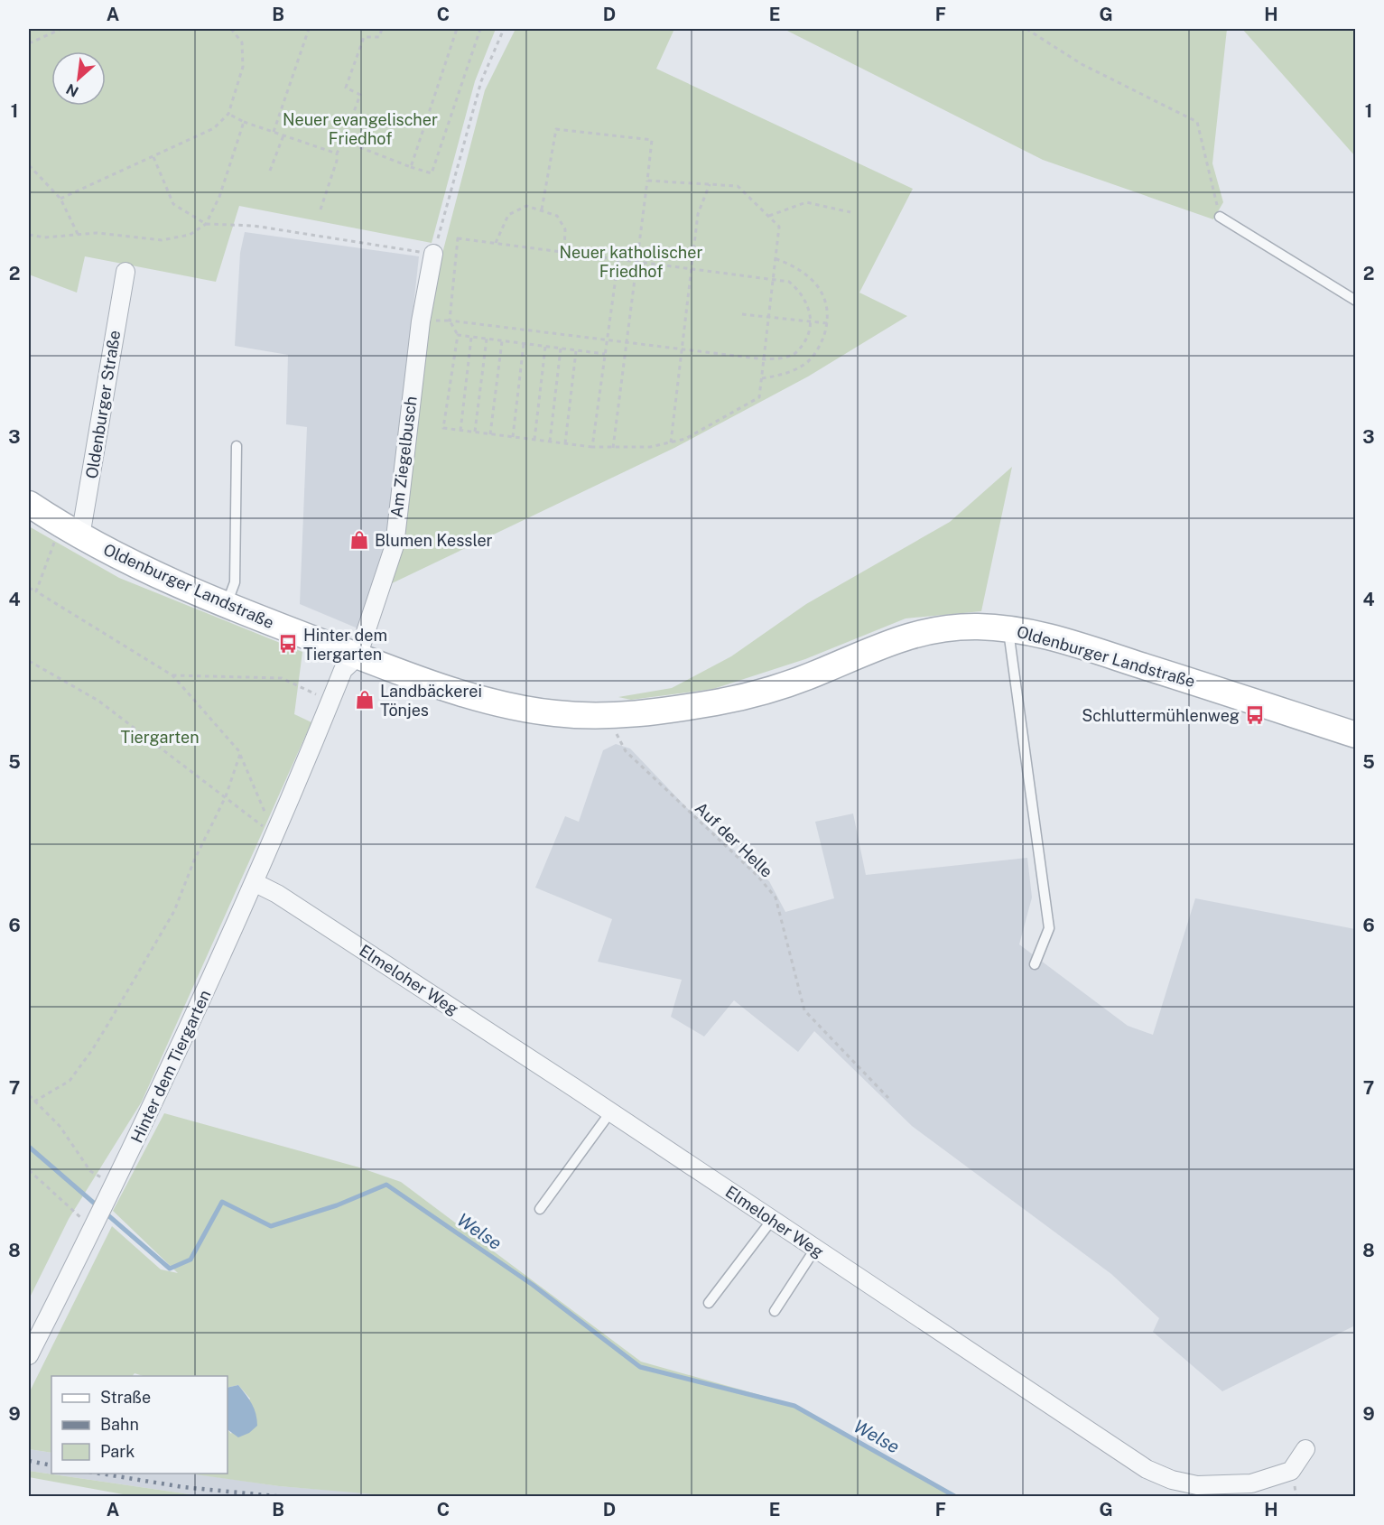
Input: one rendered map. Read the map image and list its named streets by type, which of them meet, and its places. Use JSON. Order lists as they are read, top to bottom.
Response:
{
  "streets": {
    "main road": ["Oldenburger Landstraße"],
    "street": [
      "Oldenburger Straße",
      "Am Ziegelbusch",
      "Elmeloher Weg",
      "Hinter dem Tiergarten"
    ],
    "path": ["Auf der Helle"]
  },
  "crossings": [
    ["Oldenburger Straße", "Oldenburger Landstraße"],
    ["Am Ziegelbusch", "Oldenburger Landstraße"],
    ["Am Ziegelbusch", "Hinter dem Tiergarten"],
    ["Oldenburger Landstraße", "Hinter dem Tiergarten"],
    ["Elmeloher Weg", "Hinter dem Tiergarten"]
  ],
  "water": ["Welse"],
  "parks": ["Neuer evangelischer Friedhof", "Neuer katholischer Friedhof", "Tiergarten"],
  "places": {
    "shop": ["Blumen Kessler", "Landbäckerei Tönjes"],
    "bus stop": ["Hinter dem Tiergarten", "Schluttermühlenweg"]
  },
  "legend": ["Straße", "Bahn", "Park"],
  "north": "bottom left",
  "grid": {
    "columns": [
      "A",
      "B",
      "C",
      "D",
      "E",
      "F",
      "G",
      "H"
    ],
    "rows": [
      "1",
      "2",
      "3",
      "4",
      "5",
      "6",
      "7",
      "8",
      "9"
    ]
  }
}
